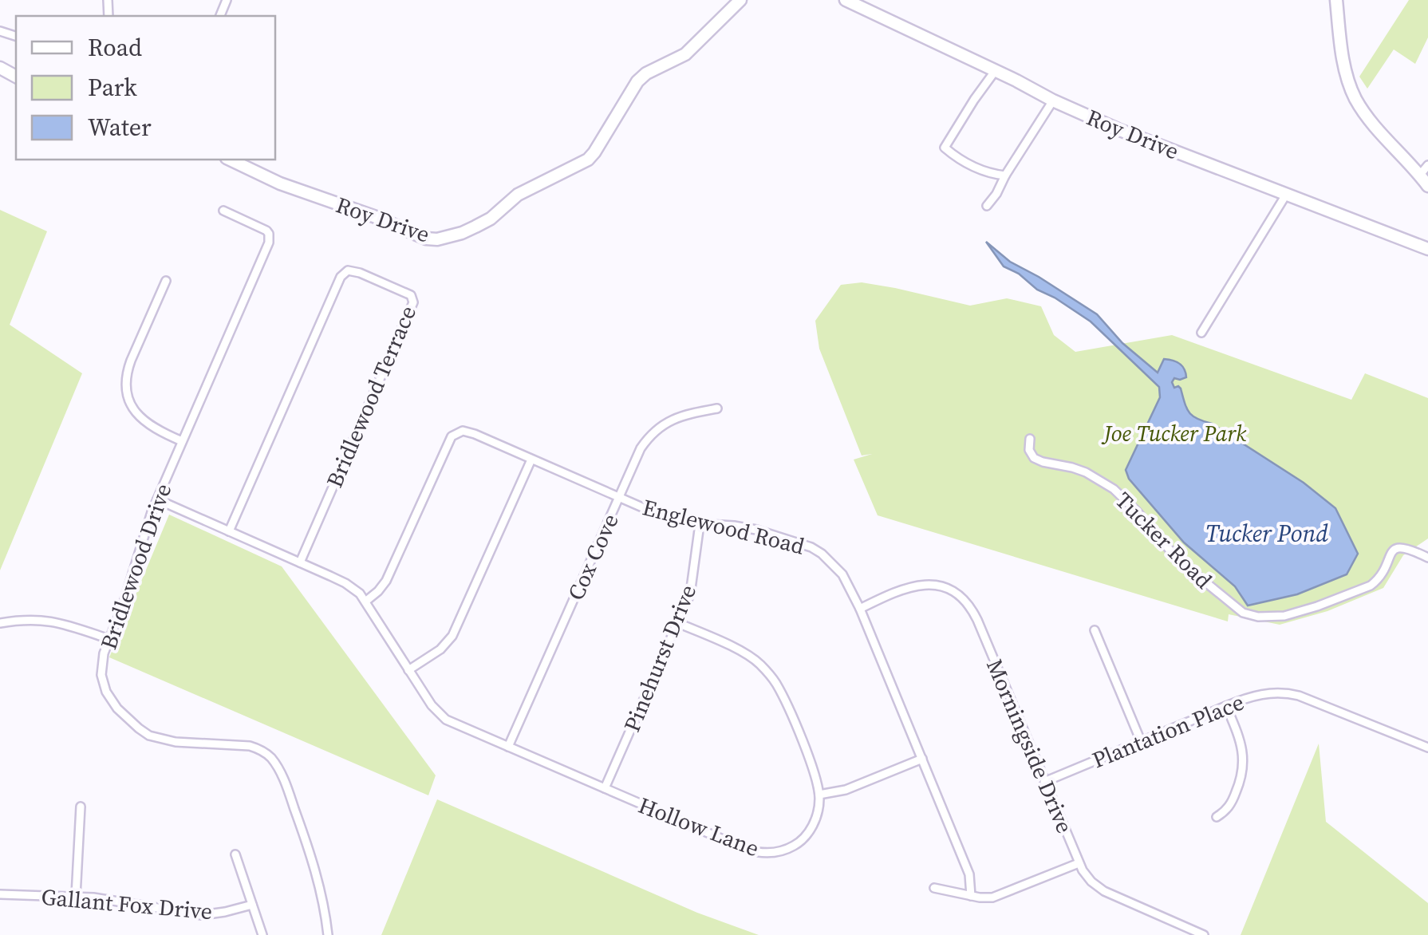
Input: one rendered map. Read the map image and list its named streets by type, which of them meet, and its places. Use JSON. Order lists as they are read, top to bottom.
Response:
{
  "streets": {
    "street": [
      "Roy Drive",
      "Bridlewood Terrace",
      "Englewood Road",
      "Tucker Road",
      "Cox Cove",
      "Bridlewood Drive",
      "Pinehurst Drive",
      "Plantation Place",
      "Morningside Drive",
      "Hollow Lane",
      "Gallant Fox Drive"
    ]
  },
  "crossings": [
    ["Englewood Road", "Cox Cove"],
    ["Englewood Road", "Pinehurst Drive"],
    ["Englewood Road", "Morningside Drive"],
    ["Englewood Road", "Hollow Lane"],
    ["Cox Cove", "Hollow Lane"],
    ["Pinehurst Drive", "Hollow Lane"],
    ["Plantation Place", "Morningside Drive"]
  ],
  "water": ["Tucker Pond"],
  "parks": ["Joe Tucker Park"],
  "legend": ["Road", "Park", "Water"]
}
